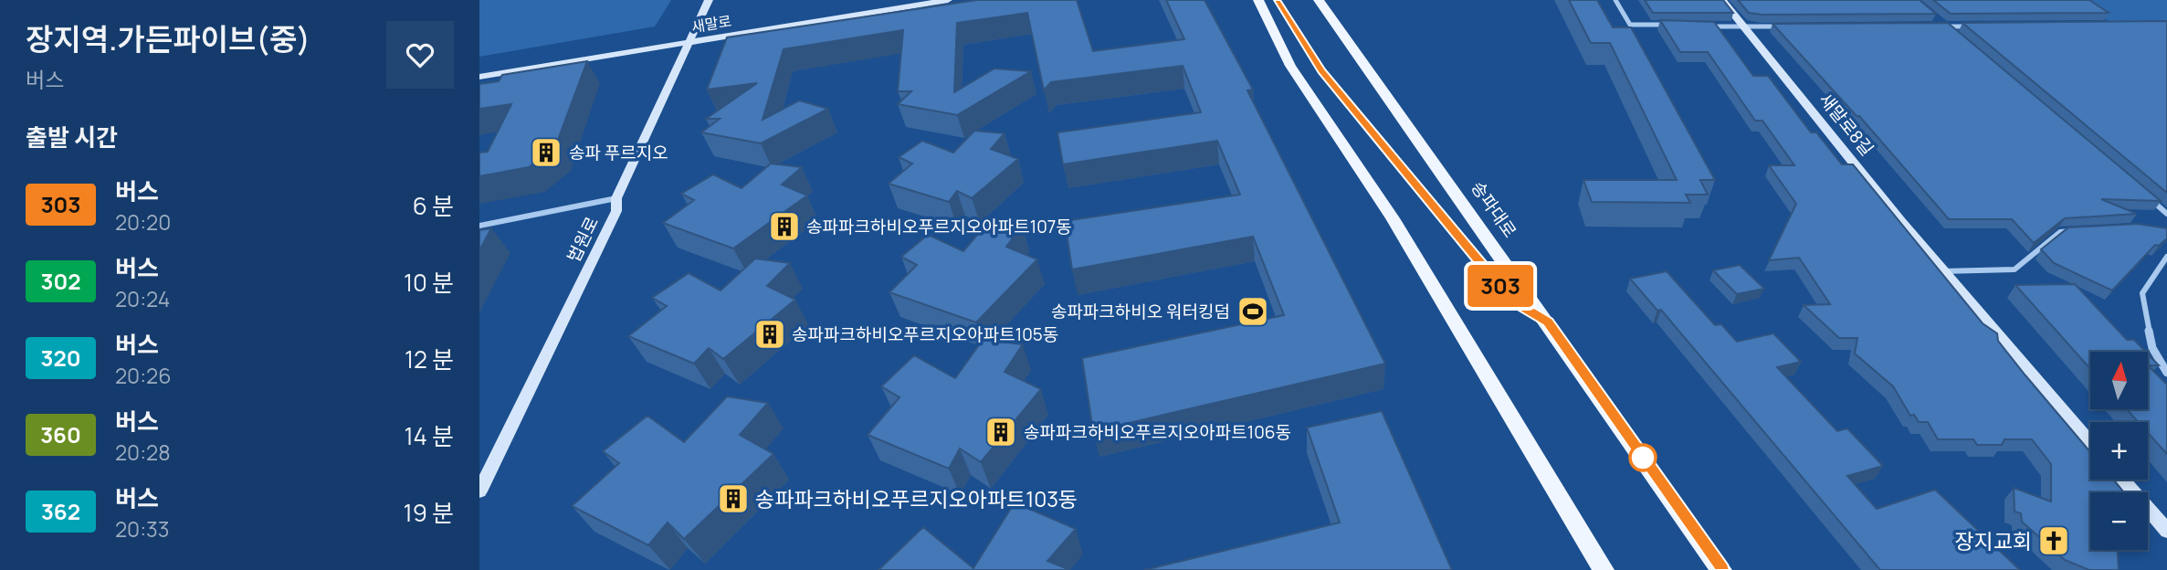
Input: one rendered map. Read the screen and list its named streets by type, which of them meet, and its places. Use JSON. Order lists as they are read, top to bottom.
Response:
{
  "streets": {
    "main road": ["송파대로"],
    "street": ["새말로", "새말로8길", "법원로"]
  },
  "crossings": [
    ["새말로", "법원로"]
  ],
  "places": {
    "building": [
      "송파 푸르지오",
      "송파파크하비오푸르지오아파트107동",
      "송파파크하비오푸르지오아파트105동",
      "송파파크하비오푸르지오아파트106동",
      "송파파크하비오푸르지오아파트103동"
    ],
    "sports": ["송파파크하비오 워터킹덤"],
    "church": ["장지교회"]
  },
  "lines": ["bus line 303"],
  "north": "top",
  "page": {
    "heading": [
      ["장지역.가든파이브(중)", "버스"],
      "출발 시간"
    ],
    "on_map": "303",
    "list": [
      {
        "mark": "303",
        "name": "버스",
        "note": "20:20",
        "value": "6 분"
      },
      {
        "mark": "302",
        "name": "버스",
        "note": "20:24",
        "value": "10 분"
      },
      {
        "mark": "320",
        "name": "버스",
        "note": "20:26",
        "value": "12 분"
      },
      {
        "mark": "360",
        "name": "버스",
        "note": "20:28",
        "value": "14 분"
      },
      {
        "mark": "362",
        "name": "버스",
        "note": "20:33",
        "value": "19 분"
      }
    ],
    "map_buttons": ["+", "−"]
  }
}
